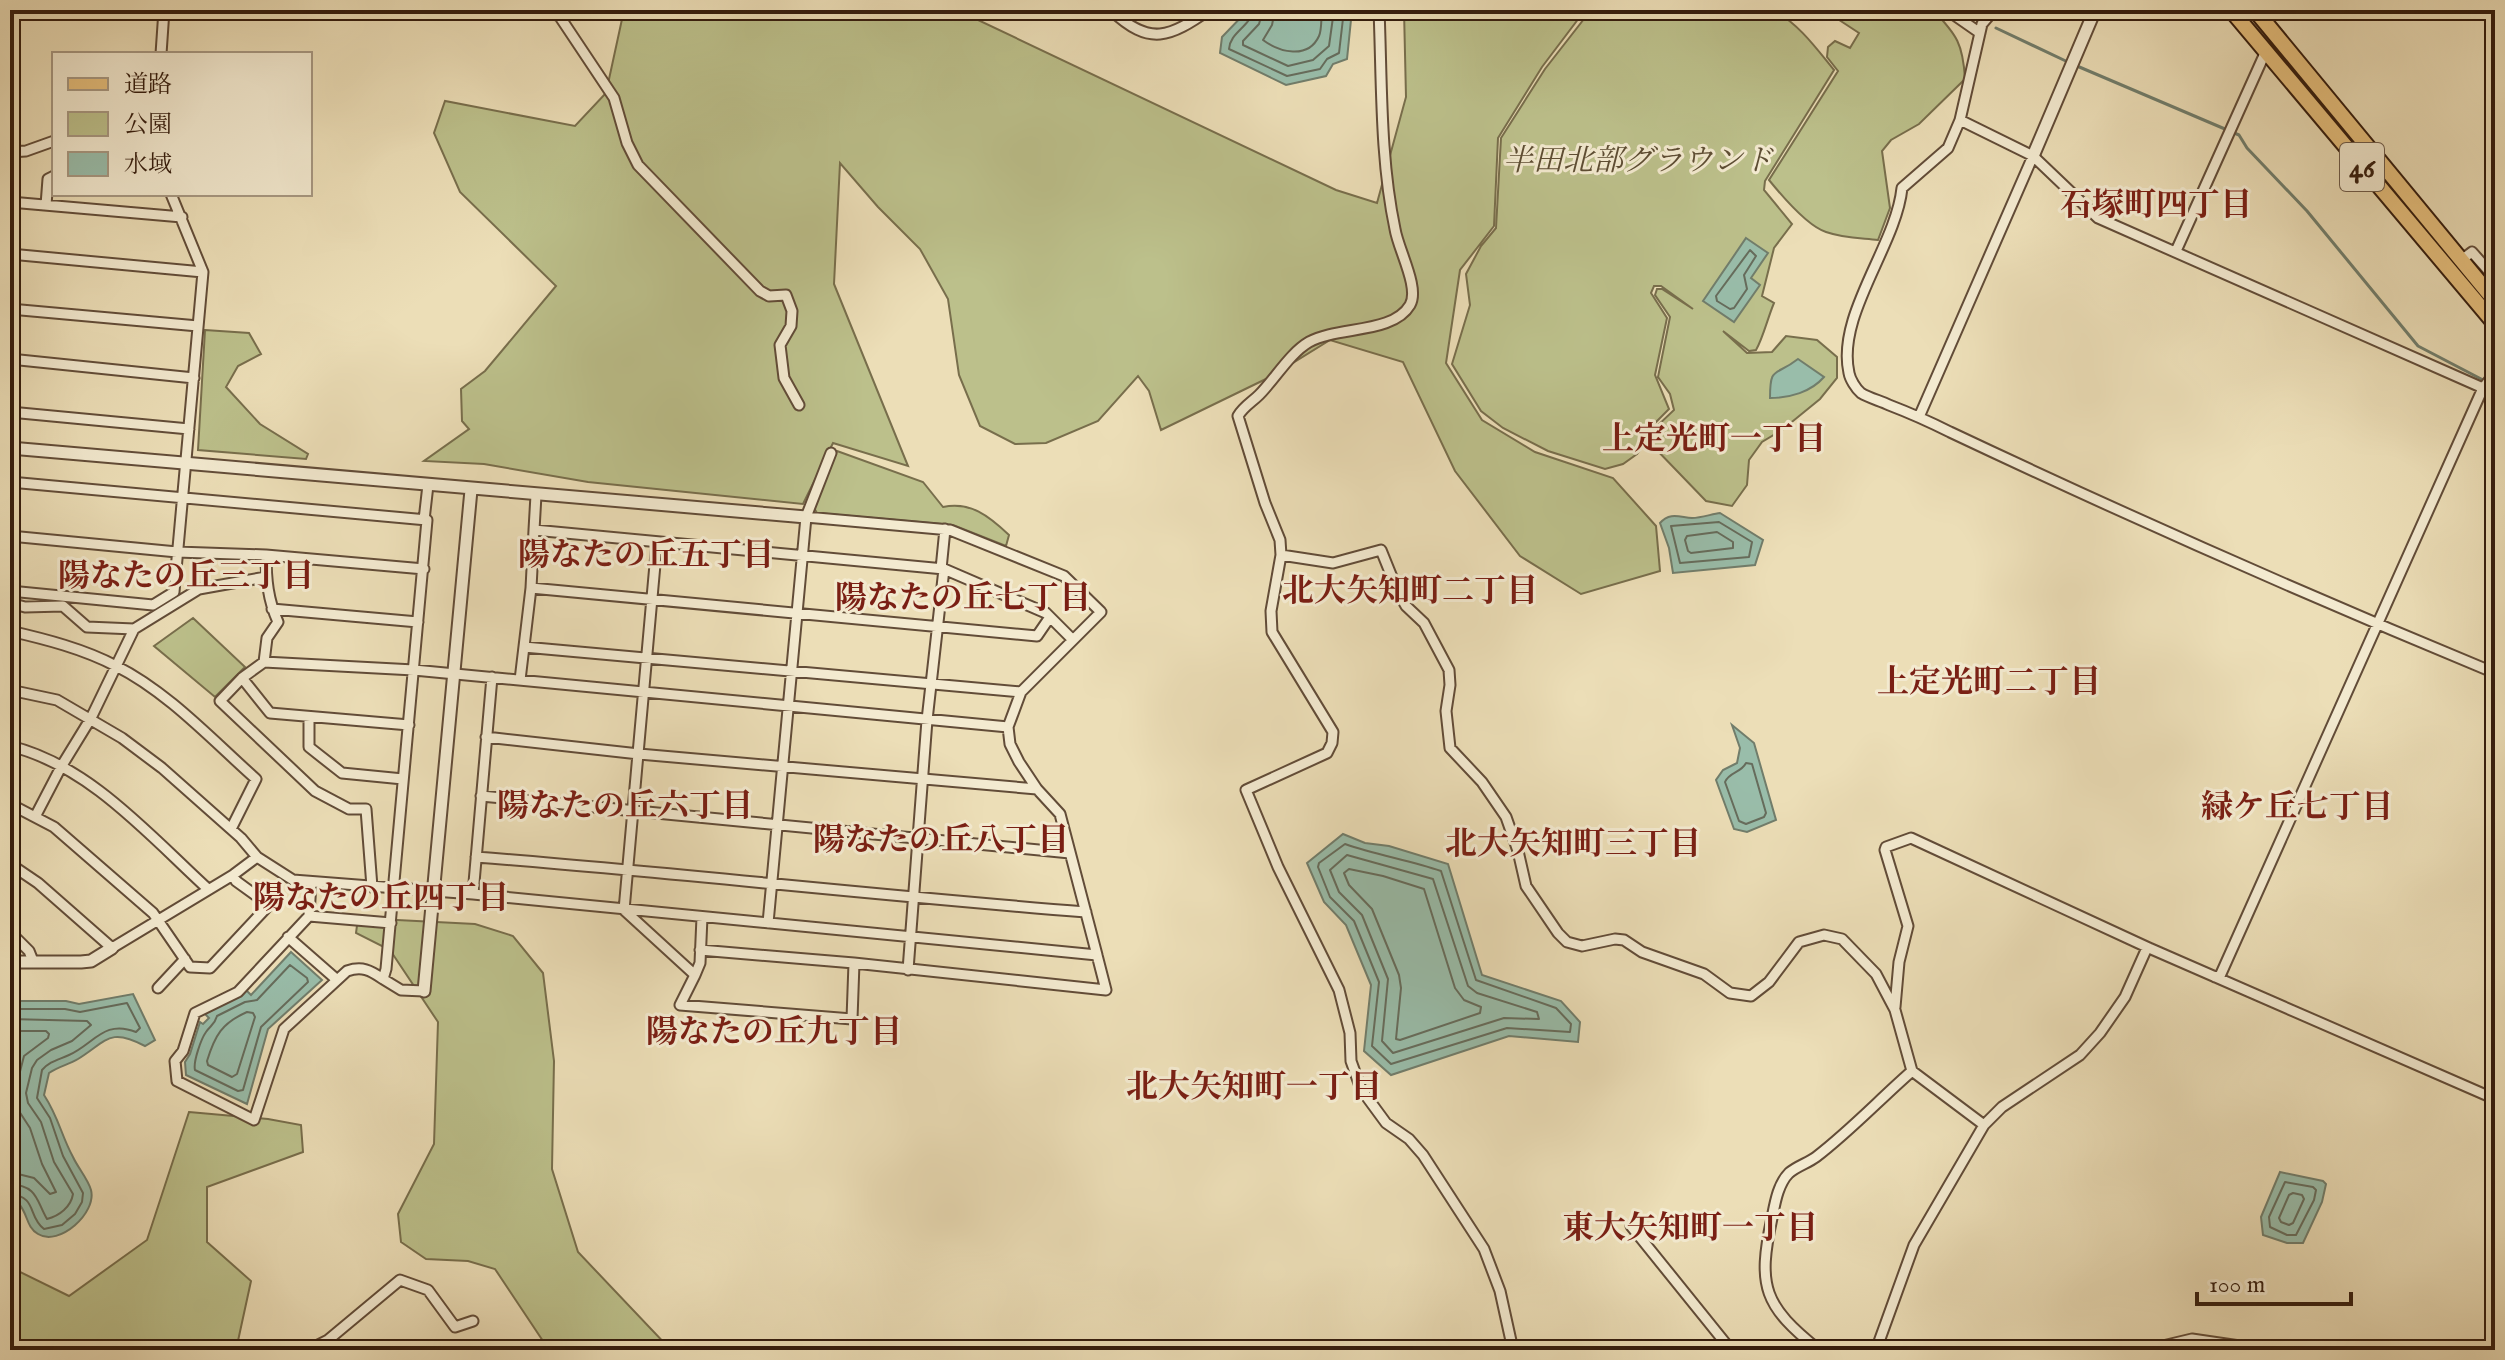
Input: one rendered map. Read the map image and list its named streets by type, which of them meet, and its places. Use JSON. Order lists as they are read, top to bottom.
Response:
{
  "streets": {
    "main road": ["46"]
  },
  "districts": [
    "石塚町四丁目",
    "上定光町一丁目",
    "陽なたの丘五丁目",
    "陽なたの丘三丁目",
    "北大矢知町二丁目",
    "陽なたの丘七丁目",
    "上定光町二丁目",
    "陽なたの丘六丁目",
    "緑ケ丘七丁目",
    "陽なたの丘八丁目",
    "北大矢知町三丁目",
    "陽なたの丘四丁目",
    "陽なたの丘九丁目",
    "北大矢知町一丁目",
    "東大矢知町一丁目"
  ],
  "parks": ["半田北部グラウンド"],
  "legend": ["道路", "公園", "水域"],
  "scale_bar": "100 m"
}
